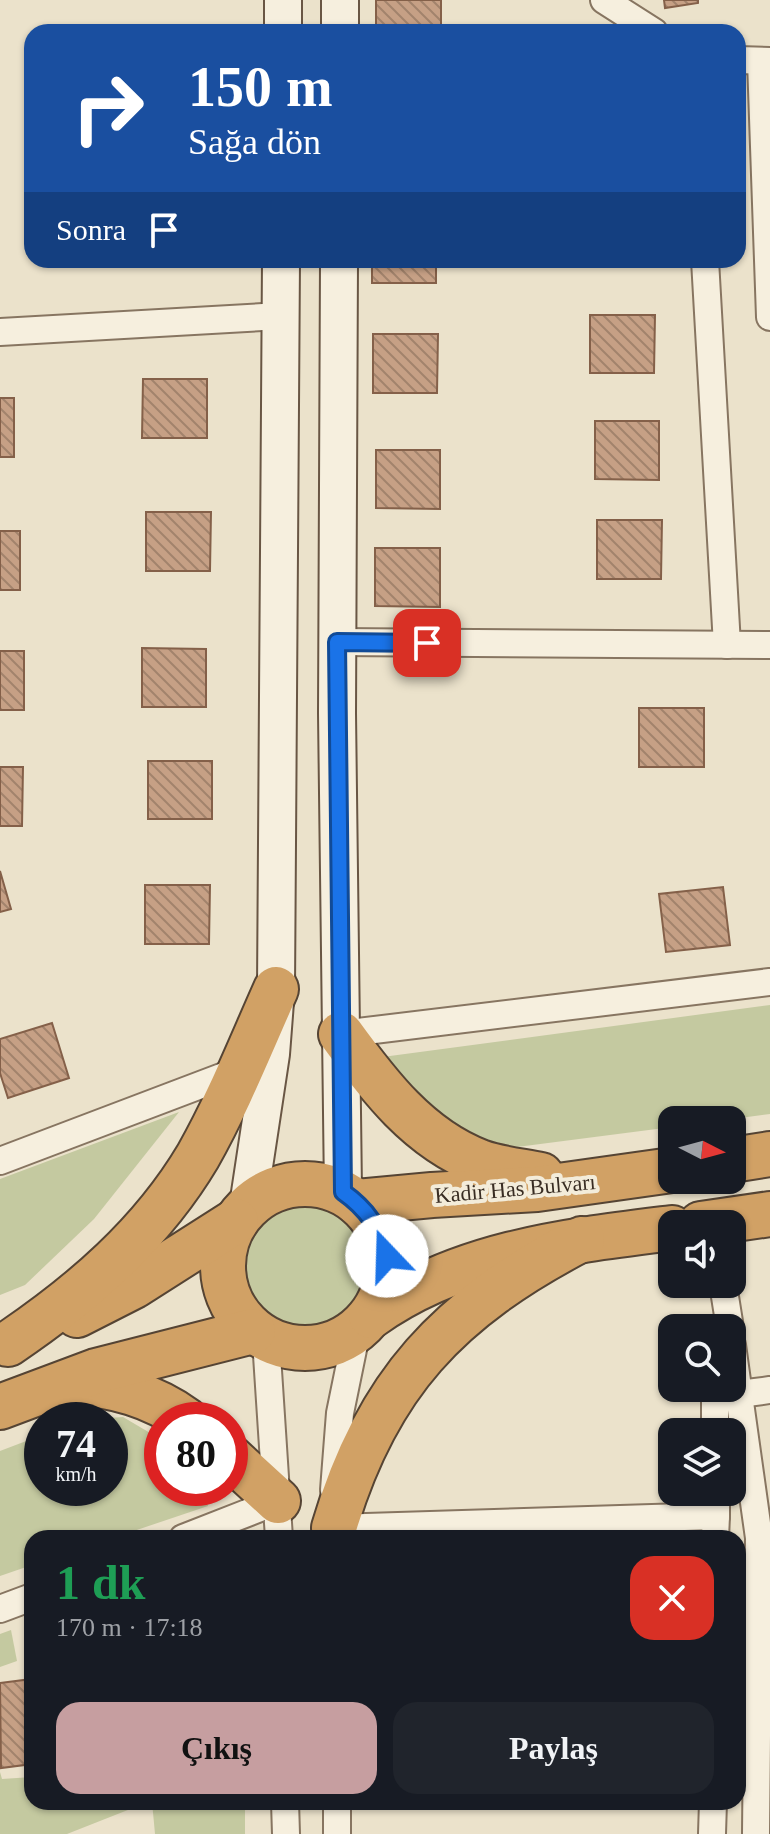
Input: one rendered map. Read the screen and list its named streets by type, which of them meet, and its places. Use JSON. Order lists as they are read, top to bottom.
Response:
{
  "streets": {
    "highway": ["Kadir Has Bulvarı"]
  },
  "north": "right",
  "page": {
    "turn": ["150 m", "Sağa dön"],
    "then": "Sonra",
    "speed": "74 km/h",
    "limit": "80",
    "heading": ["1 dk", "170 m · 17:18"],
    "buttons": ["Çıkış", "Paylaş"]
  }
}
